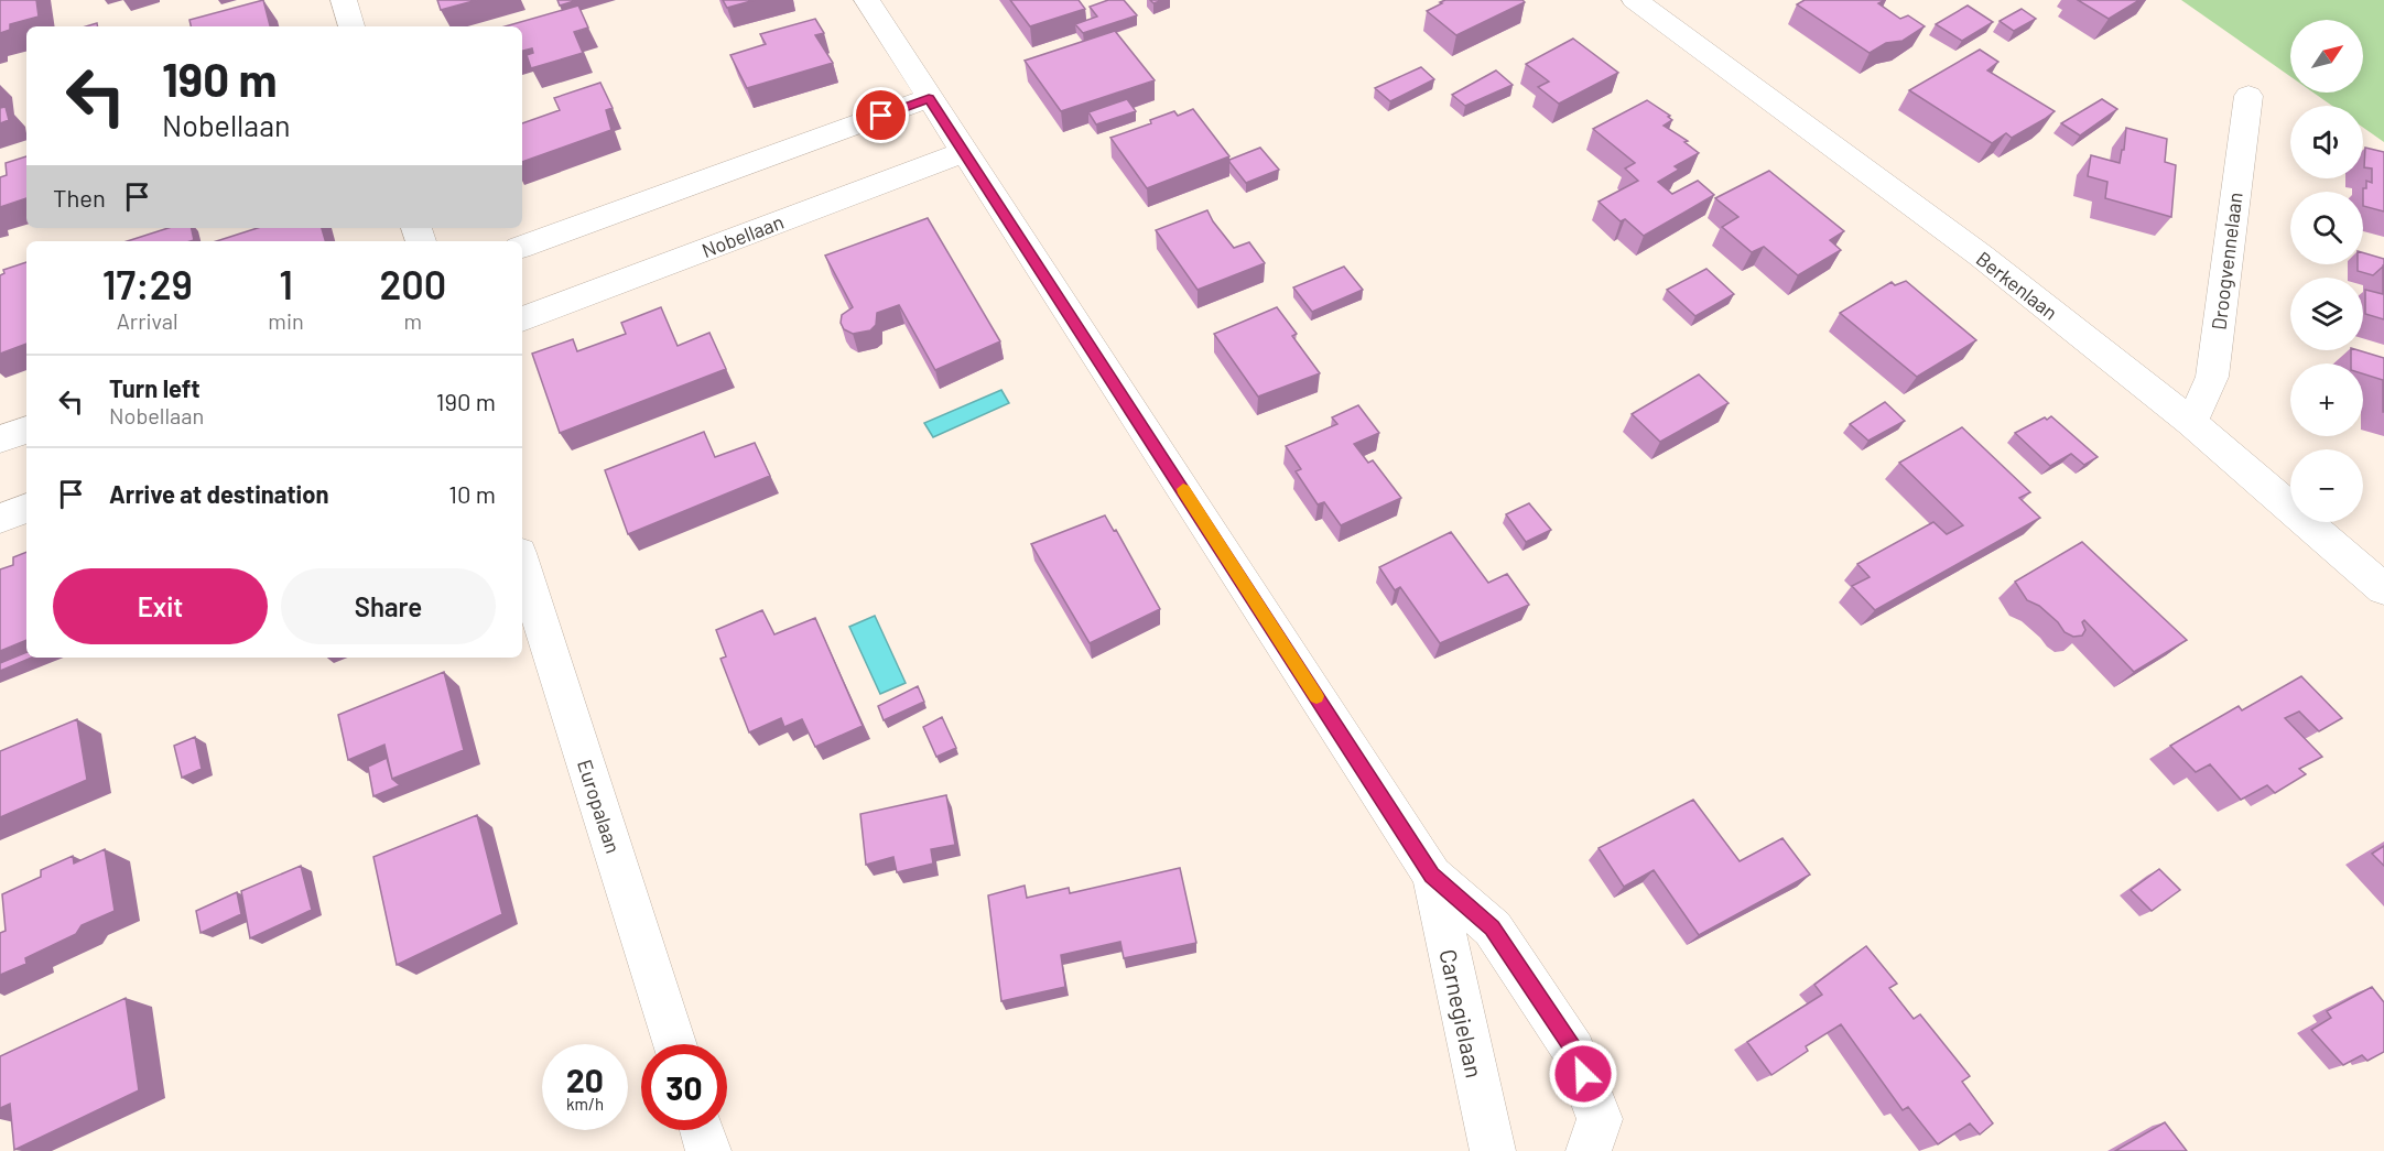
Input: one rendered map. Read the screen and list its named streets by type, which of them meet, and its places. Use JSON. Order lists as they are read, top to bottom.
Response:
{
  "streets": {
    "street": [
      "Nobellaan",
      "Droogvennelaan",
      "Berkenlaan",
      "Europalaan",
      "Carnegielaan"
    ]
  },
  "crossings": [
    ["Nobellaan", "Carnegielaan"],
    ["Droogvennelaan", "Berkenlaan"]
  ],
  "north": "top right",
  "page": {
    "map_buttons": ["+", "−"],
    "turn": ["190 m", "Nobellaan"],
    "then": "Then",
    "eta": [
      "17:29",
      "Arrival",
      "1",
      "min",
      "200",
      "m"
    ],
    "list": [
      {
        "name": "Turn left",
        "note": "Nobellaan",
        "value": "190 m"
      },
      {
        "name": "Arrive at destination",
        "value": "10 m"
      }
    ],
    "buttons": ["Exit", "Share"],
    "speed": "20 km/h",
    "limit": "30"
  }
}
